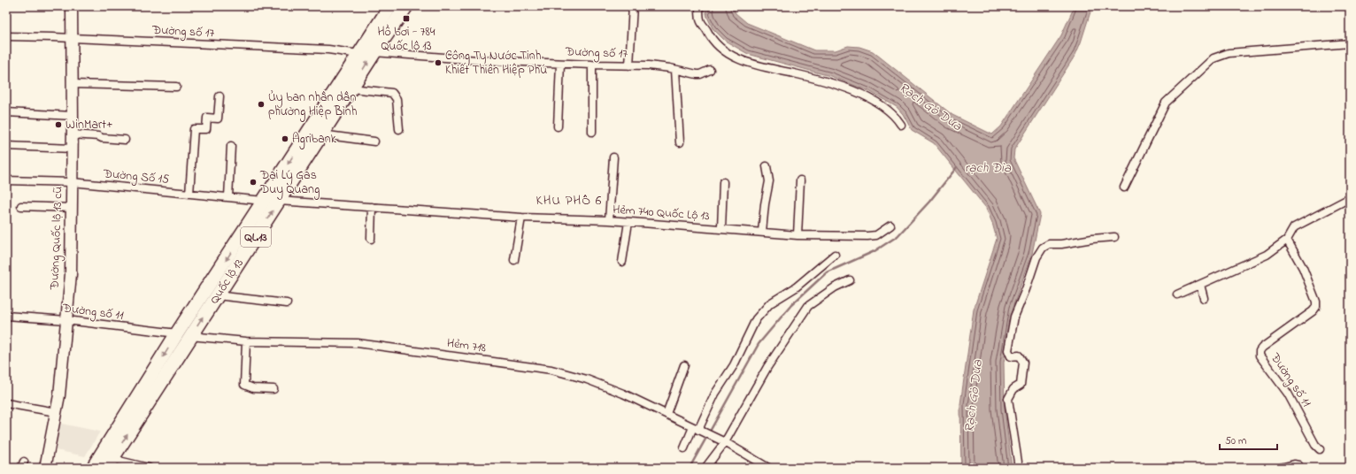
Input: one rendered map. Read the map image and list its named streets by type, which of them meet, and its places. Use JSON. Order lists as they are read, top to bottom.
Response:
{
  "streets": {
    "highway": ["QL.13", "Quốc lộ 13"],
    "street": [
      "Đường số 17",
      "Đường Số 15",
      "Hẻm 740 Quốc Lộ 13",
      "Đường Quốc lộ 13 cũ",
      "Đường số 11",
      "Hẻm 718"
    ]
  },
  "crossings": [
    ["Đường số 17", "Đường Quốc lộ 13 cũ"],
    ["Đường số 17", "Quốc lộ 13"],
    ["Đường Số 15", "Đường Quốc lộ 13 cũ"],
    ["Đường Số 15", "Quốc lộ 13"],
    ["Hẻm 740 Quốc Lộ 13", "Quốc lộ 13"],
    ["Đường Quốc lộ 13 cũ", "Đường số 11"],
    ["Quốc lộ 13", "Đường số 11"],
    ["Quốc lộ 13", "Hẻm 718"]
  ],
  "districts": ["KHU PHỐ 6"],
  "water": ["Rạch Gò Dưa", "rạch Đìa"],
  "places": {
    "transit": ["Hồ bơi - 784 Quốc lộ 13"],
    "other": [
      "Công Ty Nước Tinh Khiết Thiên Hiệp Phú",
      "Ủy ban nhân dân phường Hiệp Bình",
      "WinMart+",
      "Agribank",
      "Đại Lý Gas Duy Quang"
    ]
  },
  "scale_bar": "50 m"
}
